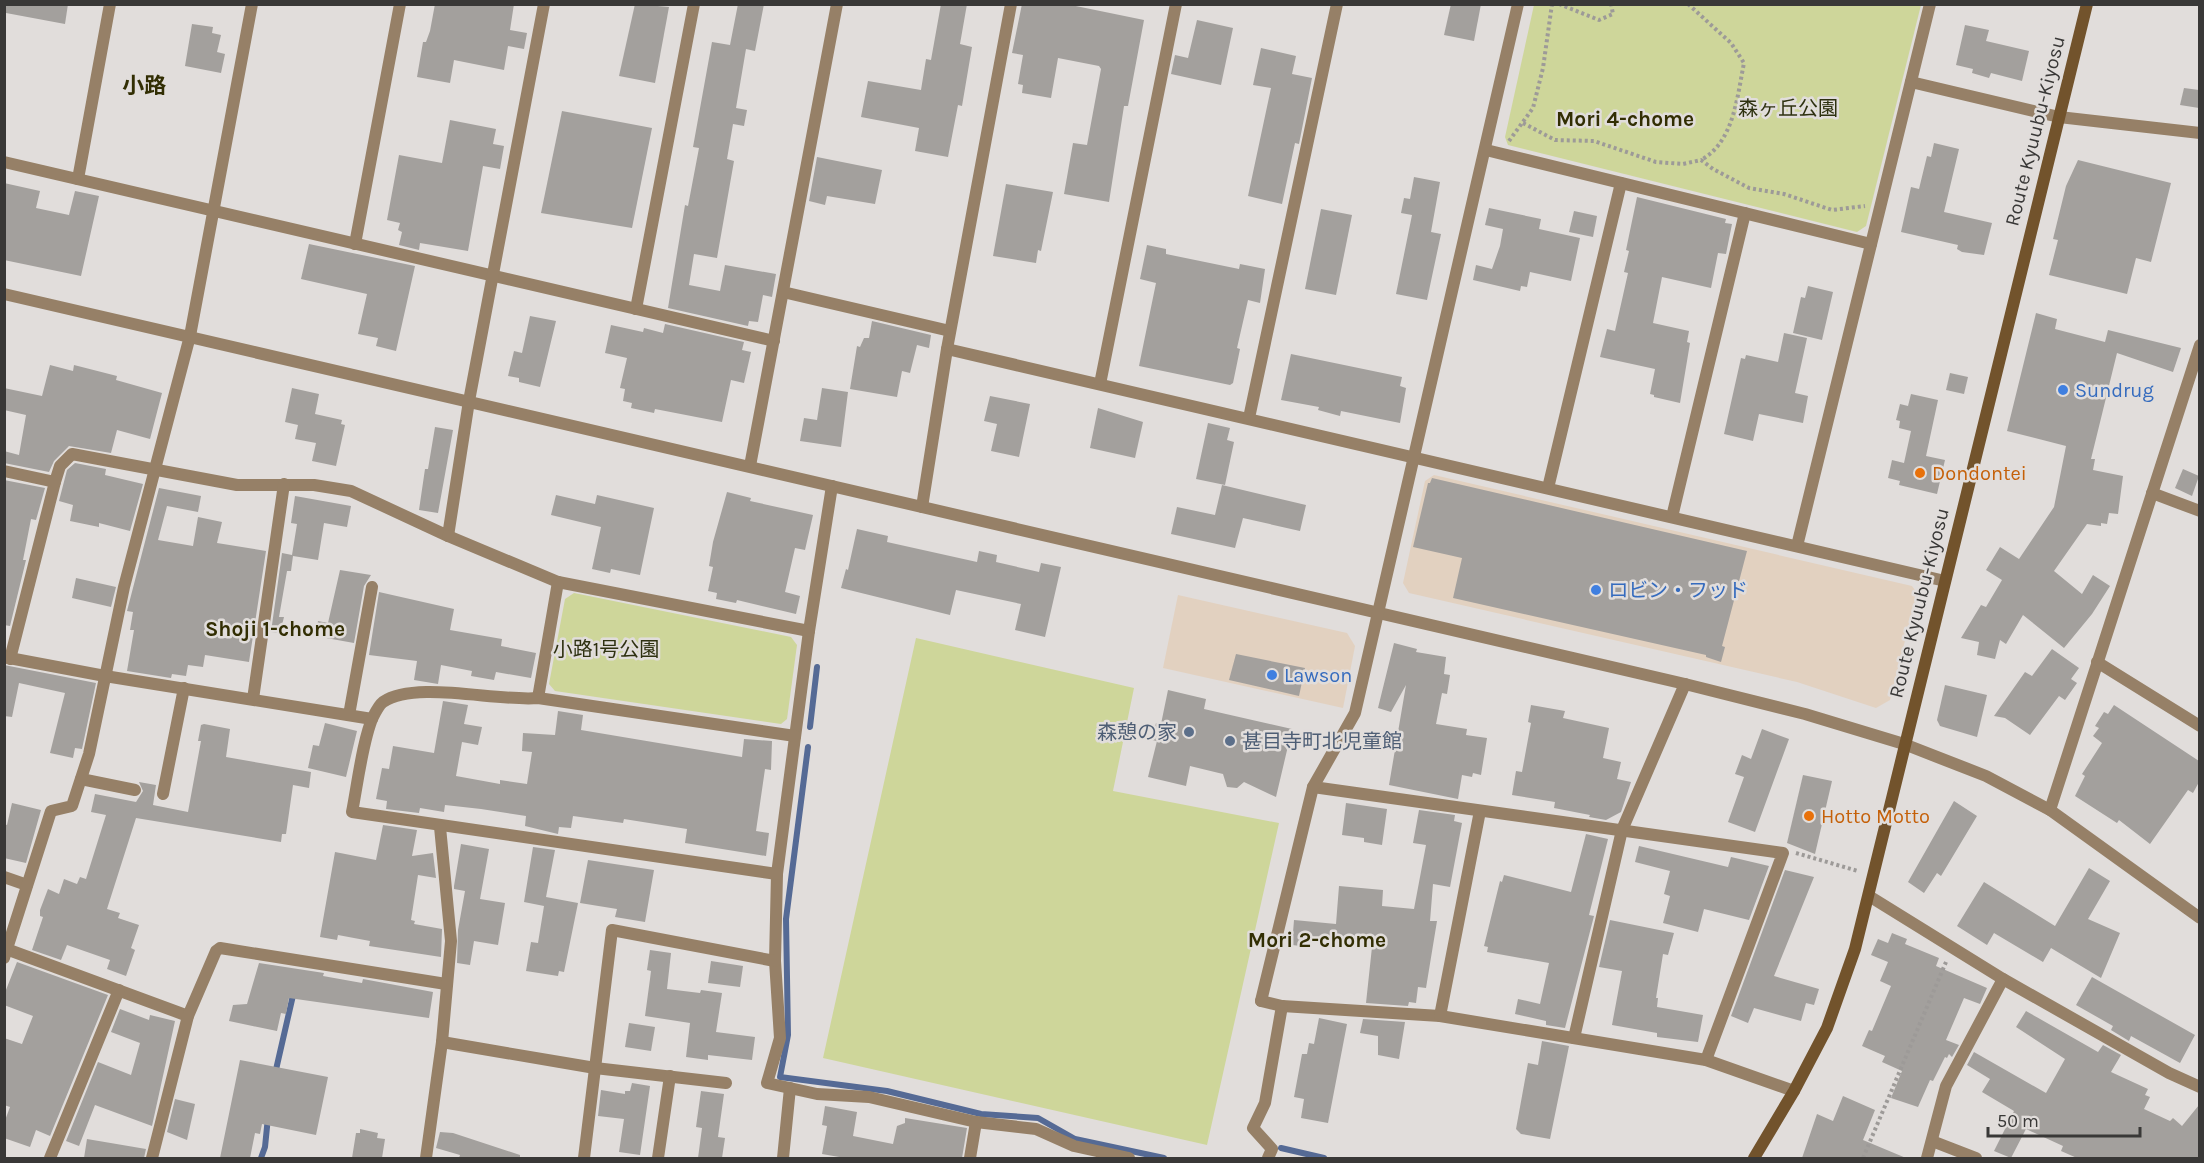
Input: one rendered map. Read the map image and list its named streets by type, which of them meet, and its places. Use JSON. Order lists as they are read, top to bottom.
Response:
{
  "streets": {
    "main road": ["Route Kyuubu-Kiyosu"]
  },
  "districts": [
    "小路",
    "Mori 4-chome",
    "Shoji 1-chome",
    "Mori 2-chome"
  ],
  "parks": ["森ヶ丘公園", "小路1号公園"],
  "places": [
    "Sundrug",
    "Dondontei",
    "ロビン・フッド",
    "Lawson",
    "森憩の家",
    "甚目寺町北児童館",
    "Hotto Motto"
  ],
  "scale_bar": "50 m"
}
